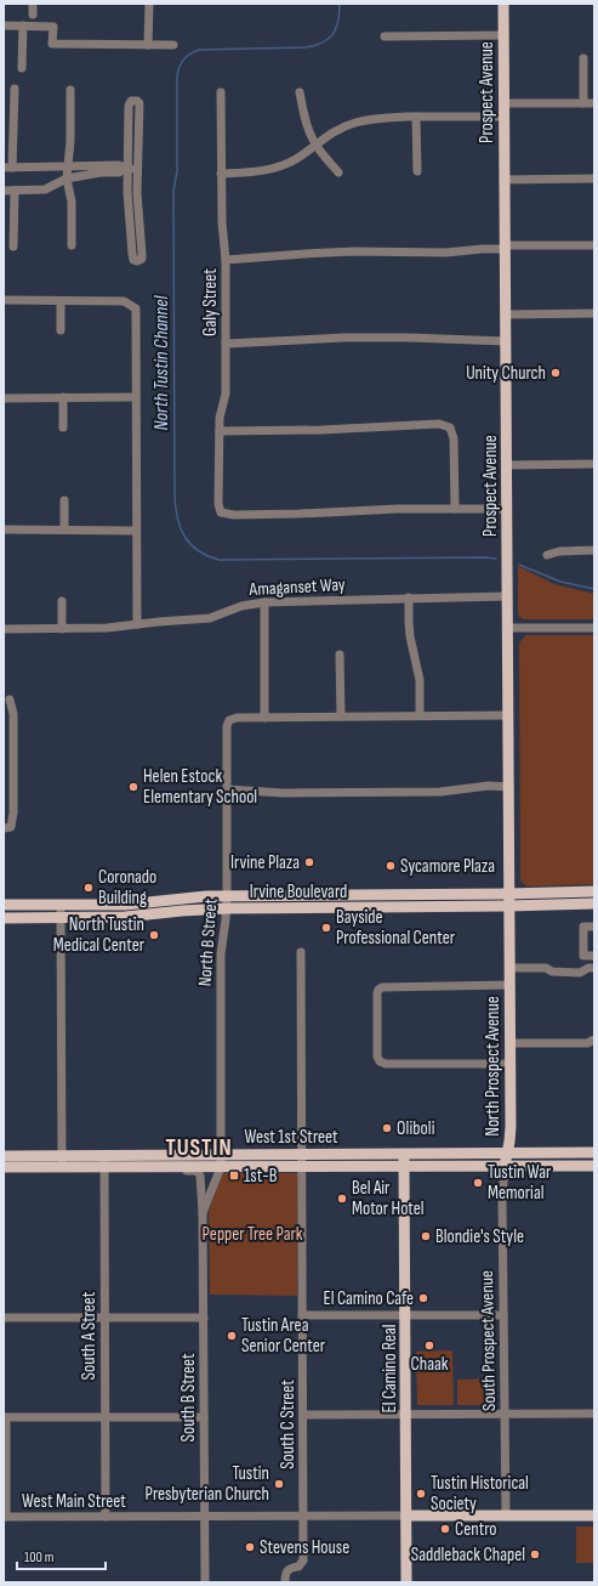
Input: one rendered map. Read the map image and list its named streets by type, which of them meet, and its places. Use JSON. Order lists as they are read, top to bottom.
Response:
{
  "streets": {
    "main road": [
      "Prospect Avenue",
      "Irvine Boulevard",
      "North Prospect Avenue",
      "West 1st Street",
      "El Camino Real"
    ],
    "street": [
      "Galy Street",
      "Amaganset Way",
      "North B Street",
      "South A Street",
      "South Prospect Avenue",
      "South B Street",
      "South C Street",
      "West Main Street"
    ]
  },
  "crossings": [
    ["Prospect Avenue", "Amaganset Way"],
    ["Prospect Avenue", "Irvine Boulevard"],
    ["Prospect Avenue", "North Prospect Avenue"],
    ["Irvine Boulevard", "North B Street"],
    ["North B Street", "West 1st Street"],
    ["North B Street", "South B Street"],
    ["North Prospect Avenue", "West 1st Street"],
    ["North Prospect Avenue", "South Prospect Avenue"],
    ["West 1st Street", "South A Street"],
    ["West 1st Street", "South Prospect Avenue"],
    ["West 1st Street", "El Camino Real"],
    ["West 1st Street", "South B Street"],
    ["West 1st Street", "South C Street"],
    ["South A Street", "West Main Street"],
    ["El Camino Real", "West Main Street"],
    ["South B Street", "West Main Street"],
    ["South C Street", "West Main Street"]
  ],
  "districts": ["TUSTIN"],
  "water": ["North Tustin Channel"],
  "parks": ["Pepper Tree Park"],
  "places": {
    "other": [
      "Unity Church",
      "Helen Estock Elementary School",
      "Irvine Plaza",
      "Sycamore Plaza",
      "Coronado Building",
      "Bayside Professional Center",
      "North Tustin Medical Center",
      "Oliboli",
      "Tustin War Memorial",
      "Bel Air Motor Hotel",
      "Blondie's Style",
      "El Camino Cafe",
      "Tustin Area Senior Center",
      "Chaak",
      "Tustin Presbyterian Church",
      "Tustin Historical Society",
      "Centro",
      "Stevens House",
      "Saddleback Chapel"
    ],
    "transit": ["1st-B"]
  },
  "scale_bar": "100 m"
}
